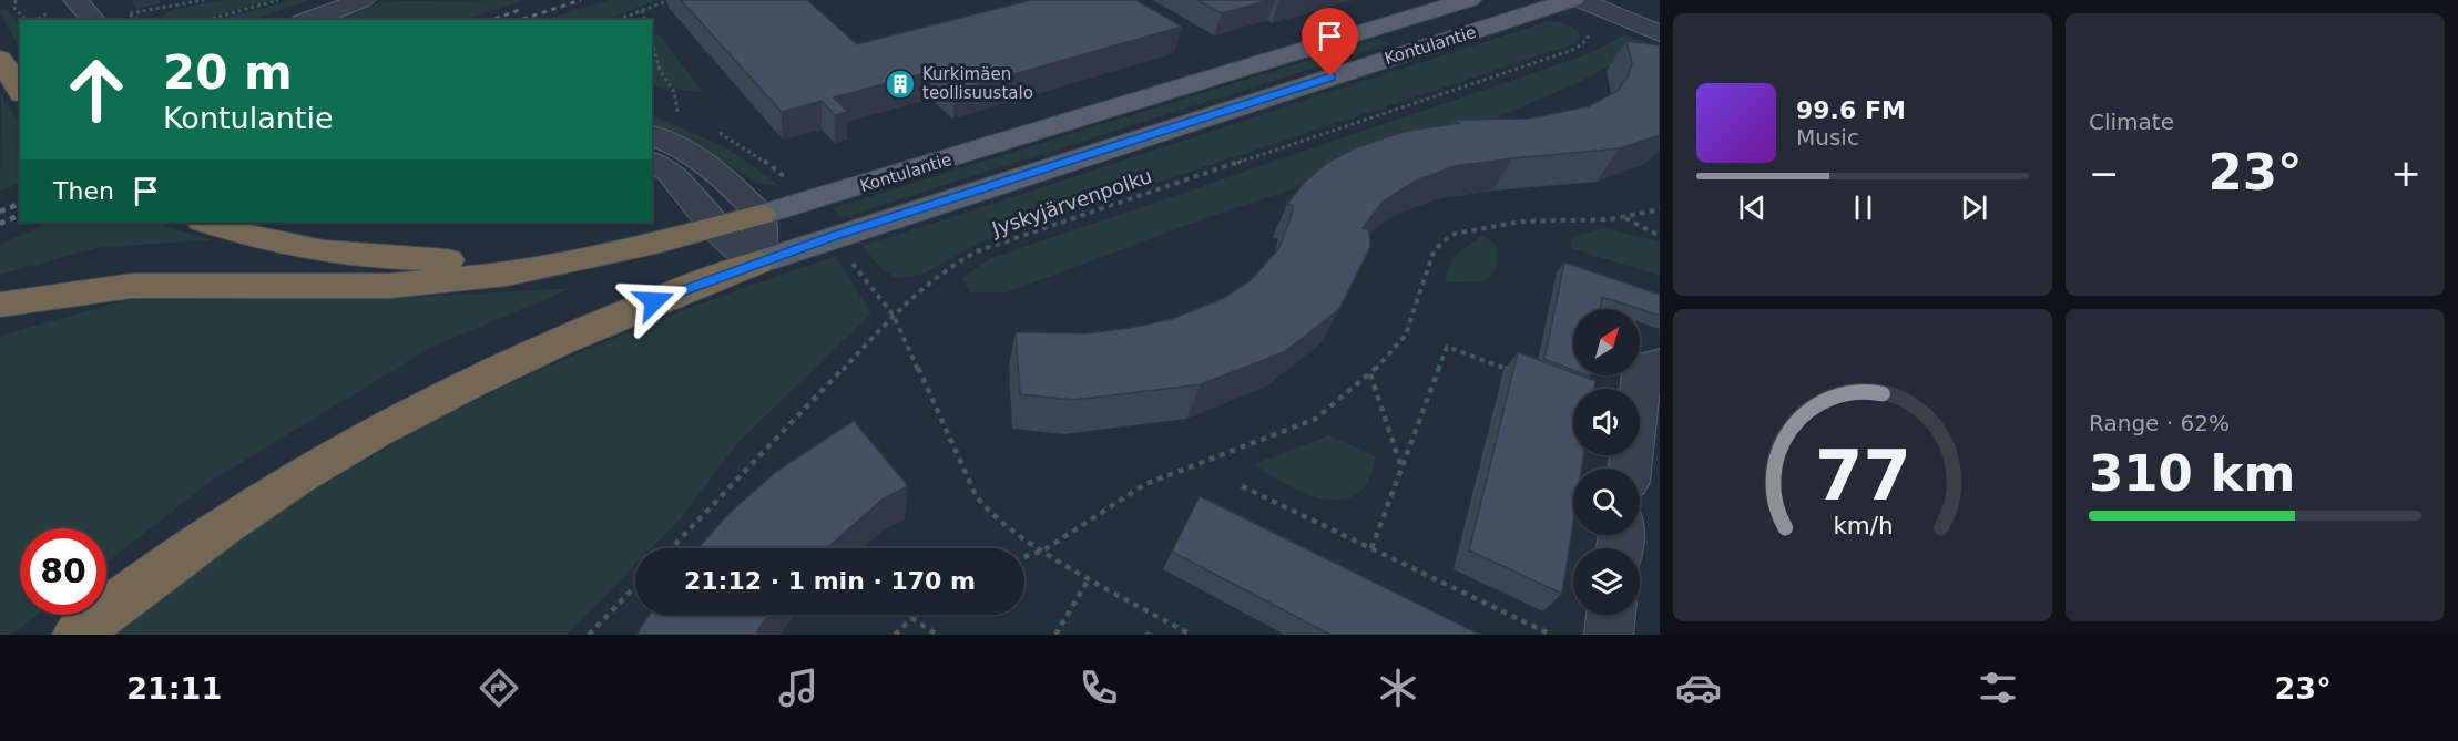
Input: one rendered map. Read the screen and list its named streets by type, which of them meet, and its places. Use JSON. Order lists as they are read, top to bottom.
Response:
{
  "streets": {
    "main road": ["Kontulantie"],
    "path": ["Jyskyjärvenpolku"]
  },
  "places": {
    "building": ["Kurkimäen teollisuustalo"]
  },
  "north": "top right",
  "page": {
    "tile": [
      "Climate",
      ["Range · 62%", "310 km"]
    ],
    "turn": ["20 m", "Kontulantie"],
    "song": ["99.6 FM", "Music"],
    "heat": ["−", "23°", "+"],
    "then": "Then",
    "limit": "80",
    "trip": "21:12 · 1 min · 170 m",
    "tabs": ["21:11", "23°"],
    "gauge": ["77", "km/h"]
  }
}
